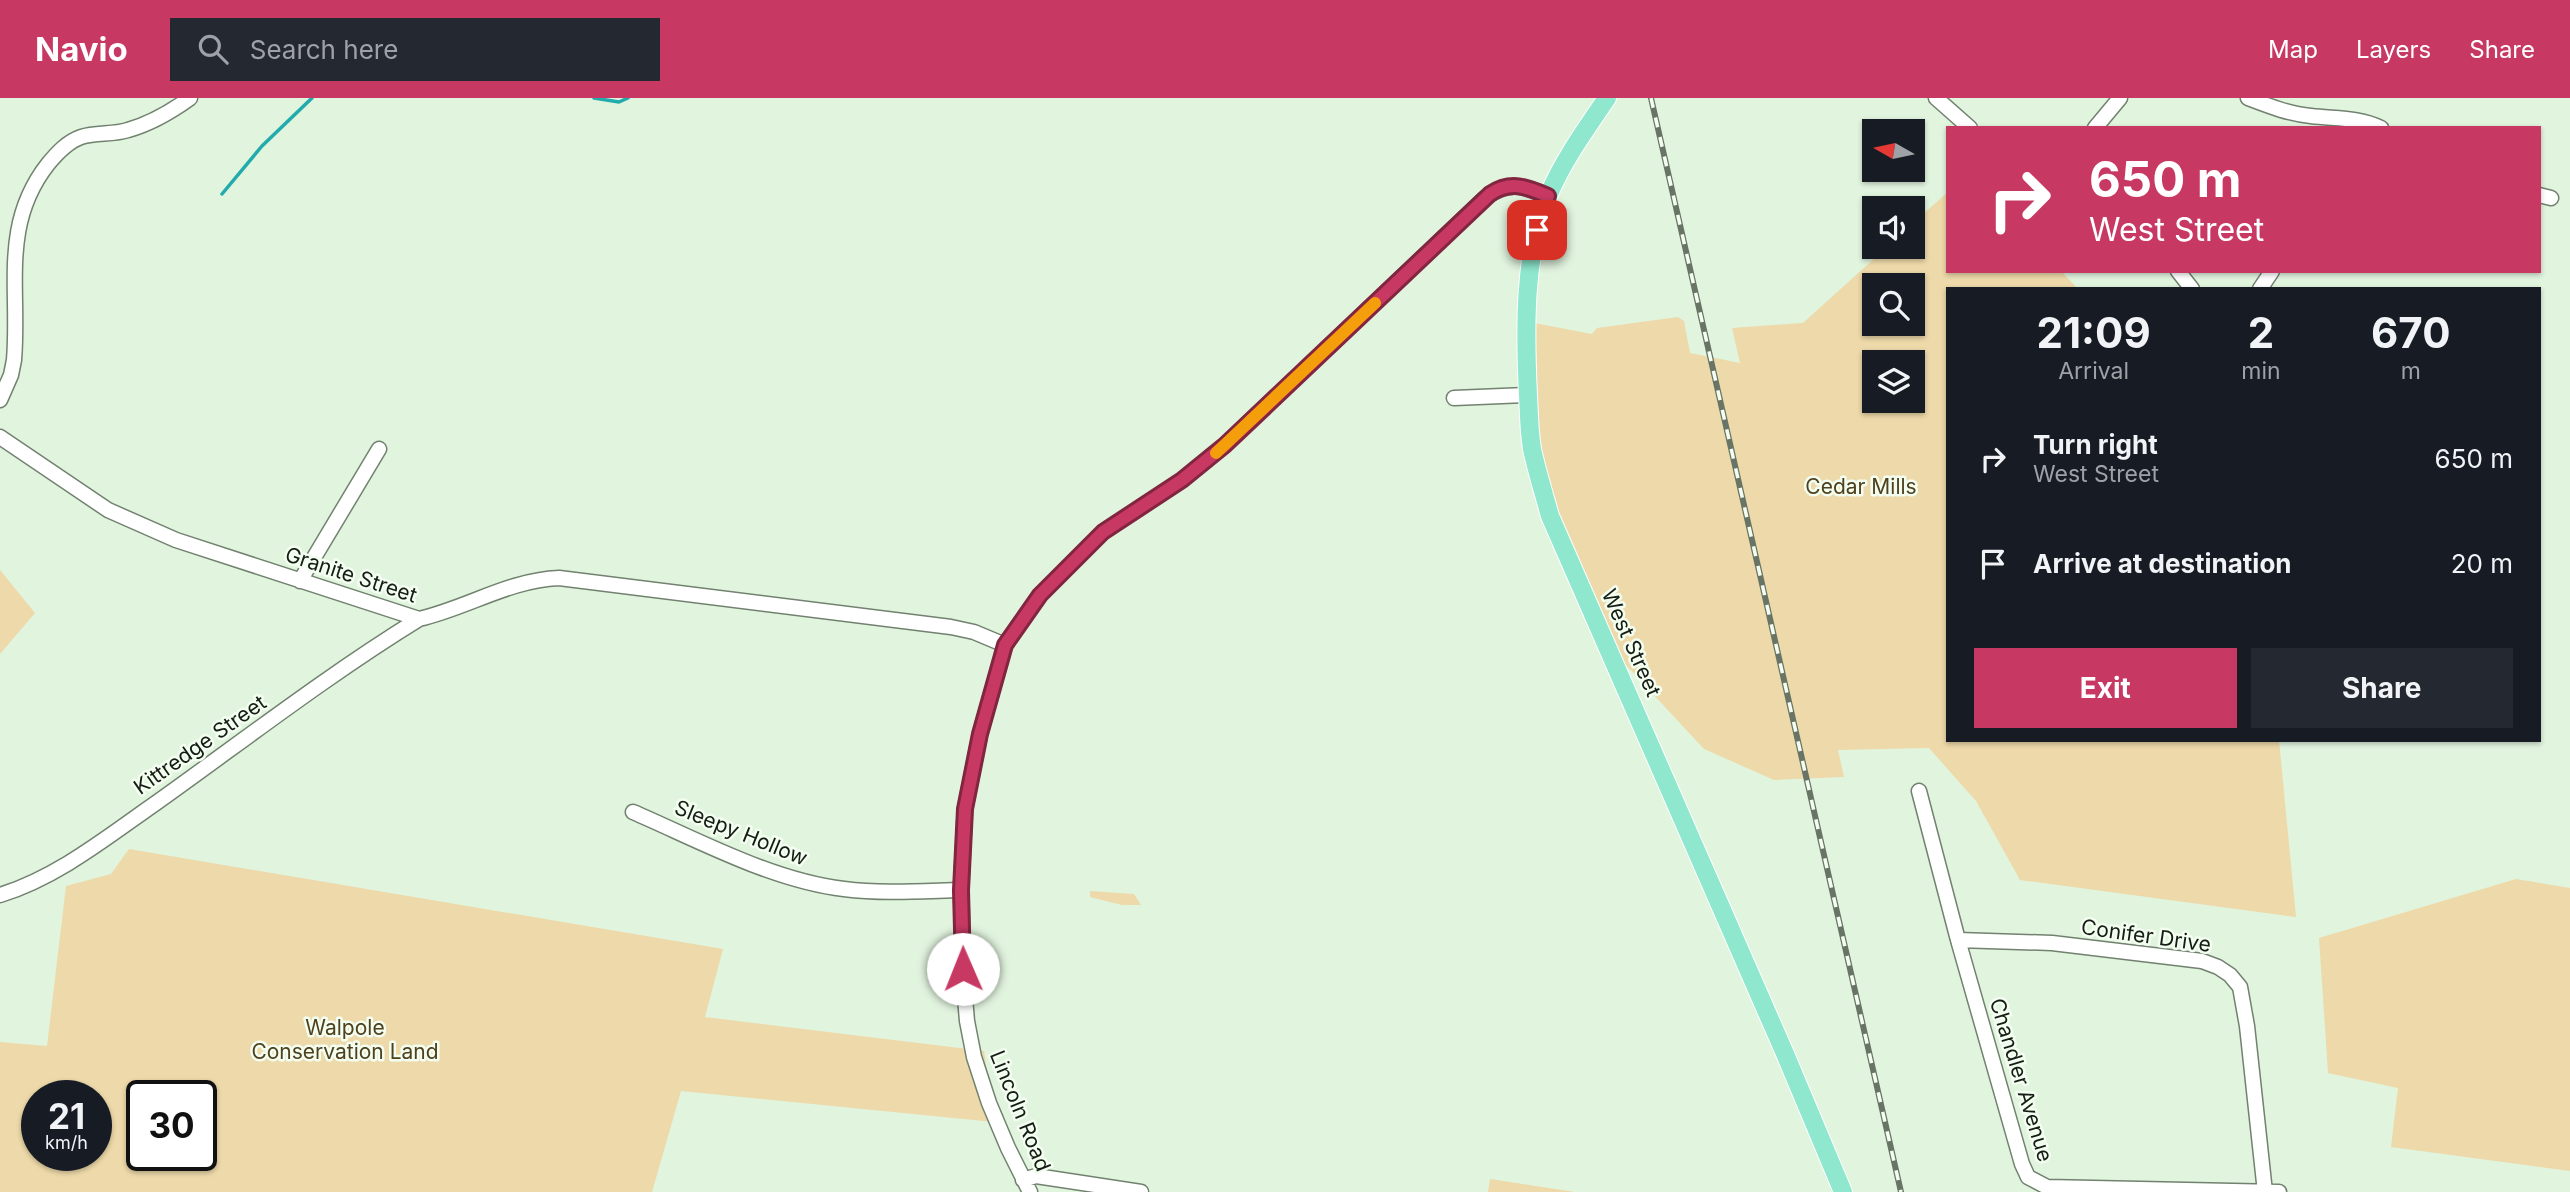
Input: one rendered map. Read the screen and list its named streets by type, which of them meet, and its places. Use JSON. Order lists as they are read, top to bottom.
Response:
{
  "streets": {
    "main road": ["West Street"],
    "street": [
      "Granite Street",
      "Kittredge Street",
      "Sleepy Hollow",
      "Conifer Drive",
      "Chandler Avenue",
      "Lincoln Road"
    ]
  },
  "crossings": [
    ["Granite Street", "Kittredge Street"],
    ["Granite Street", "Lincoln Road"],
    ["West Street", "Lincoln Road"],
    ["Sleepy Hollow", "Lincoln Road"],
    ["Conifer Drive", "Chandler Avenue"]
  ],
  "parks": ["Cedar Mills", "Walpole Conservation Land"],
  "north": "left",
  "page": {
    "header": "Navio",
    "search": "Search here",
    "nav": ["Map", "Layers", "Share"],
    "turn": ["650 m", "West Street"],
    "eta": [
      "21:09",
      "Arrival",
      "2",
      "min",
      "670",
      "m"
    ],
    "list": [
      {
        "name": "Turn right",
        "note": "West Street",
        "value": "650 m"
      },
      {
        "name": "Arrive at destination",
        "value": "20 m"
      }
    ],
    "buttons": ["Exit", "Share"],
    "speed": "21 km/h",
    "limit": "30"
  }
}
